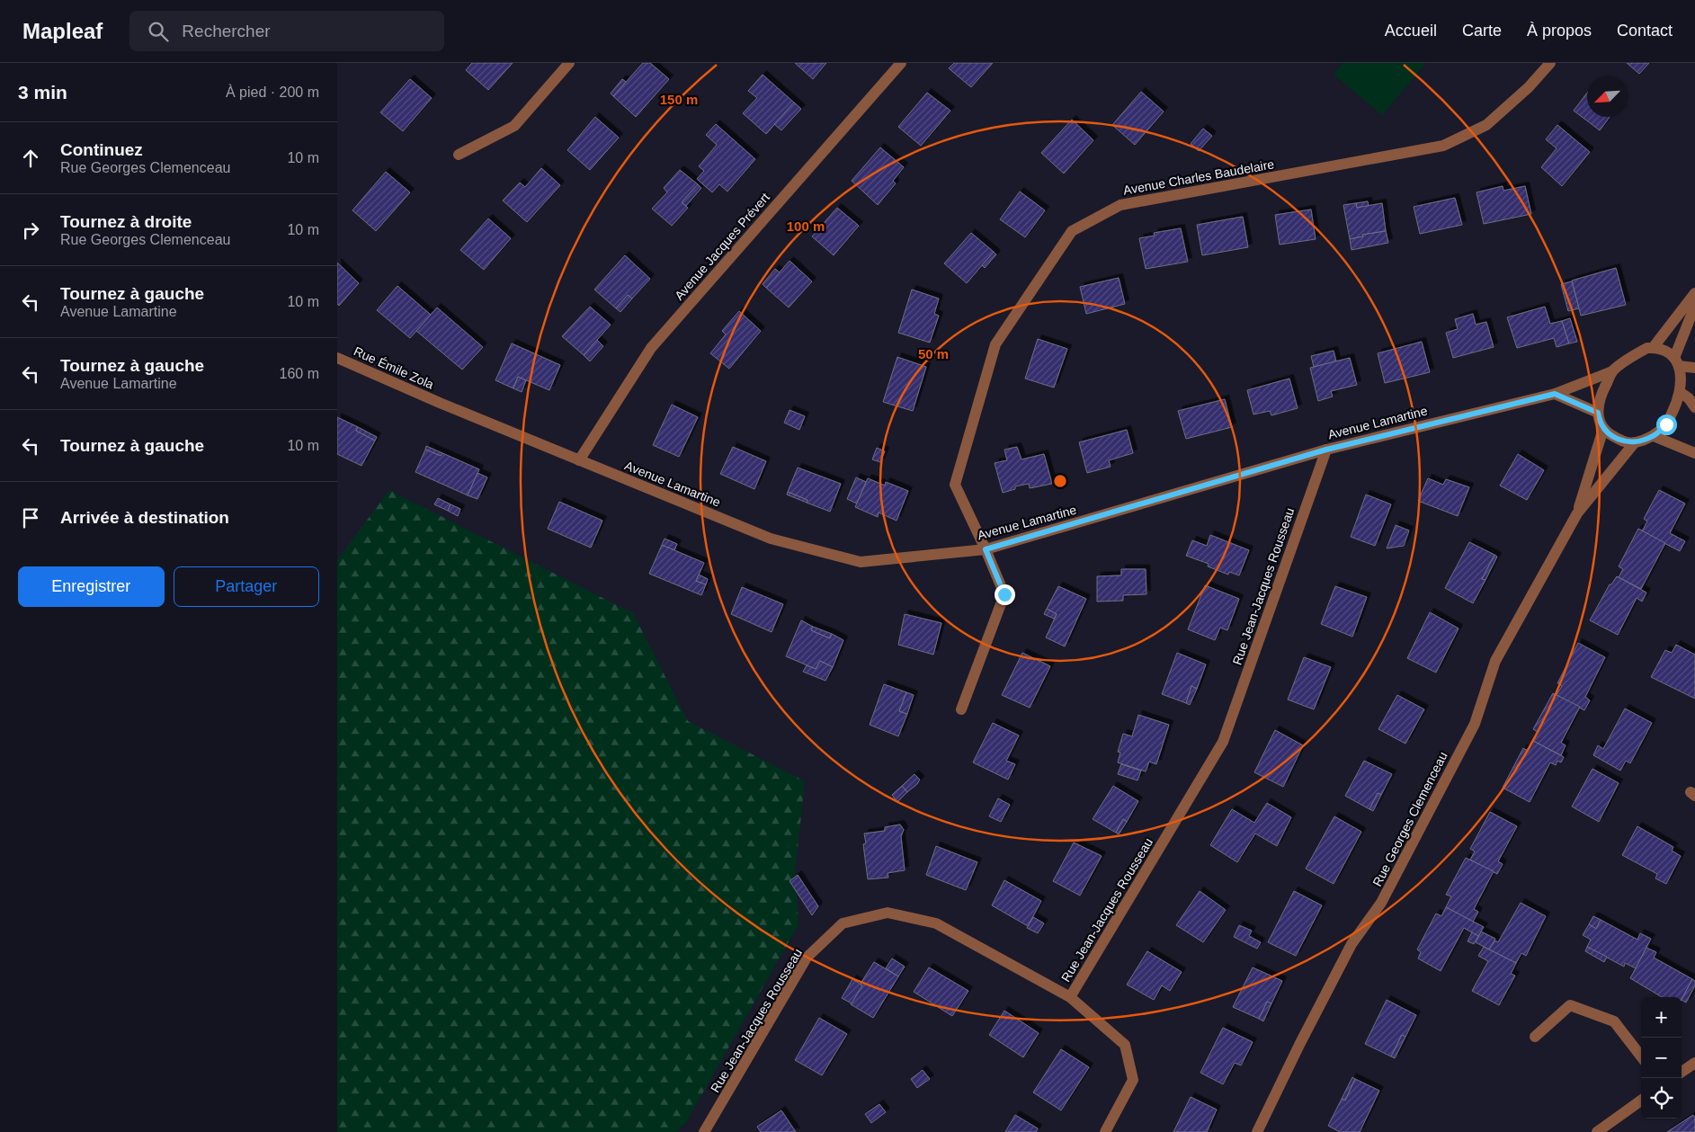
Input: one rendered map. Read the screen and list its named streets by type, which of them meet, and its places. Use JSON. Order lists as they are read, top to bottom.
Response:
{
  "streets": {
    "street": [
      "Avenue Charles Baudelaire",
      "Avenue Jacques Prévert",
      "Rue Émile Zola",
      "Avenue Lamartine",
      "Rue Jean-Jacques Rousseau",
      "Rue Georges Clemenceau"
    ]
  },
  "crossings": [
    ["Avenue Charles Baudelaire", "Avenue Lamartine"],
    ["Avenue Jacques Prévert", "Avenue Lamartine"],
    ["Rue Émile Zola", "Avenue Lamartine"],
    ["Avenue Lamartine", "Rue Jean-Jacques Rousseau"],
    ["Avenue Lamartine", "Rue Georges Clemenceau"]
  ],
  "north": "bottom left",
  "page": {
    "header": "Mapleaf",
    "search": "Rechercher",
    "nav": [
      "Accueil",
      "Carte",
      "À propos",
      "Contact"
    ],
    "heading": ["3 min", "À pied · 200 m"],
    "list": [
      ["Continuez", "Rue Georges Clemenceau", "10 m"],
      ["Tournez à droite", "Rue Georges Clemenceau", "10 m"],
      ["Tournez à gauche", "Avenue Lamartine", "10 m"],
      ["Tournez à gauche", "Avenue Lamartine", "160 m"],
      ["Tournez à gauche", "10 m"],
      "Arrivée à destination"
    ],
    "buttons": ["Enregistrer", "Partager"],
    "map_buttons": ["+", "−"]
  },
  "rings": ["150 m", "100 m", "50 m"]
}
